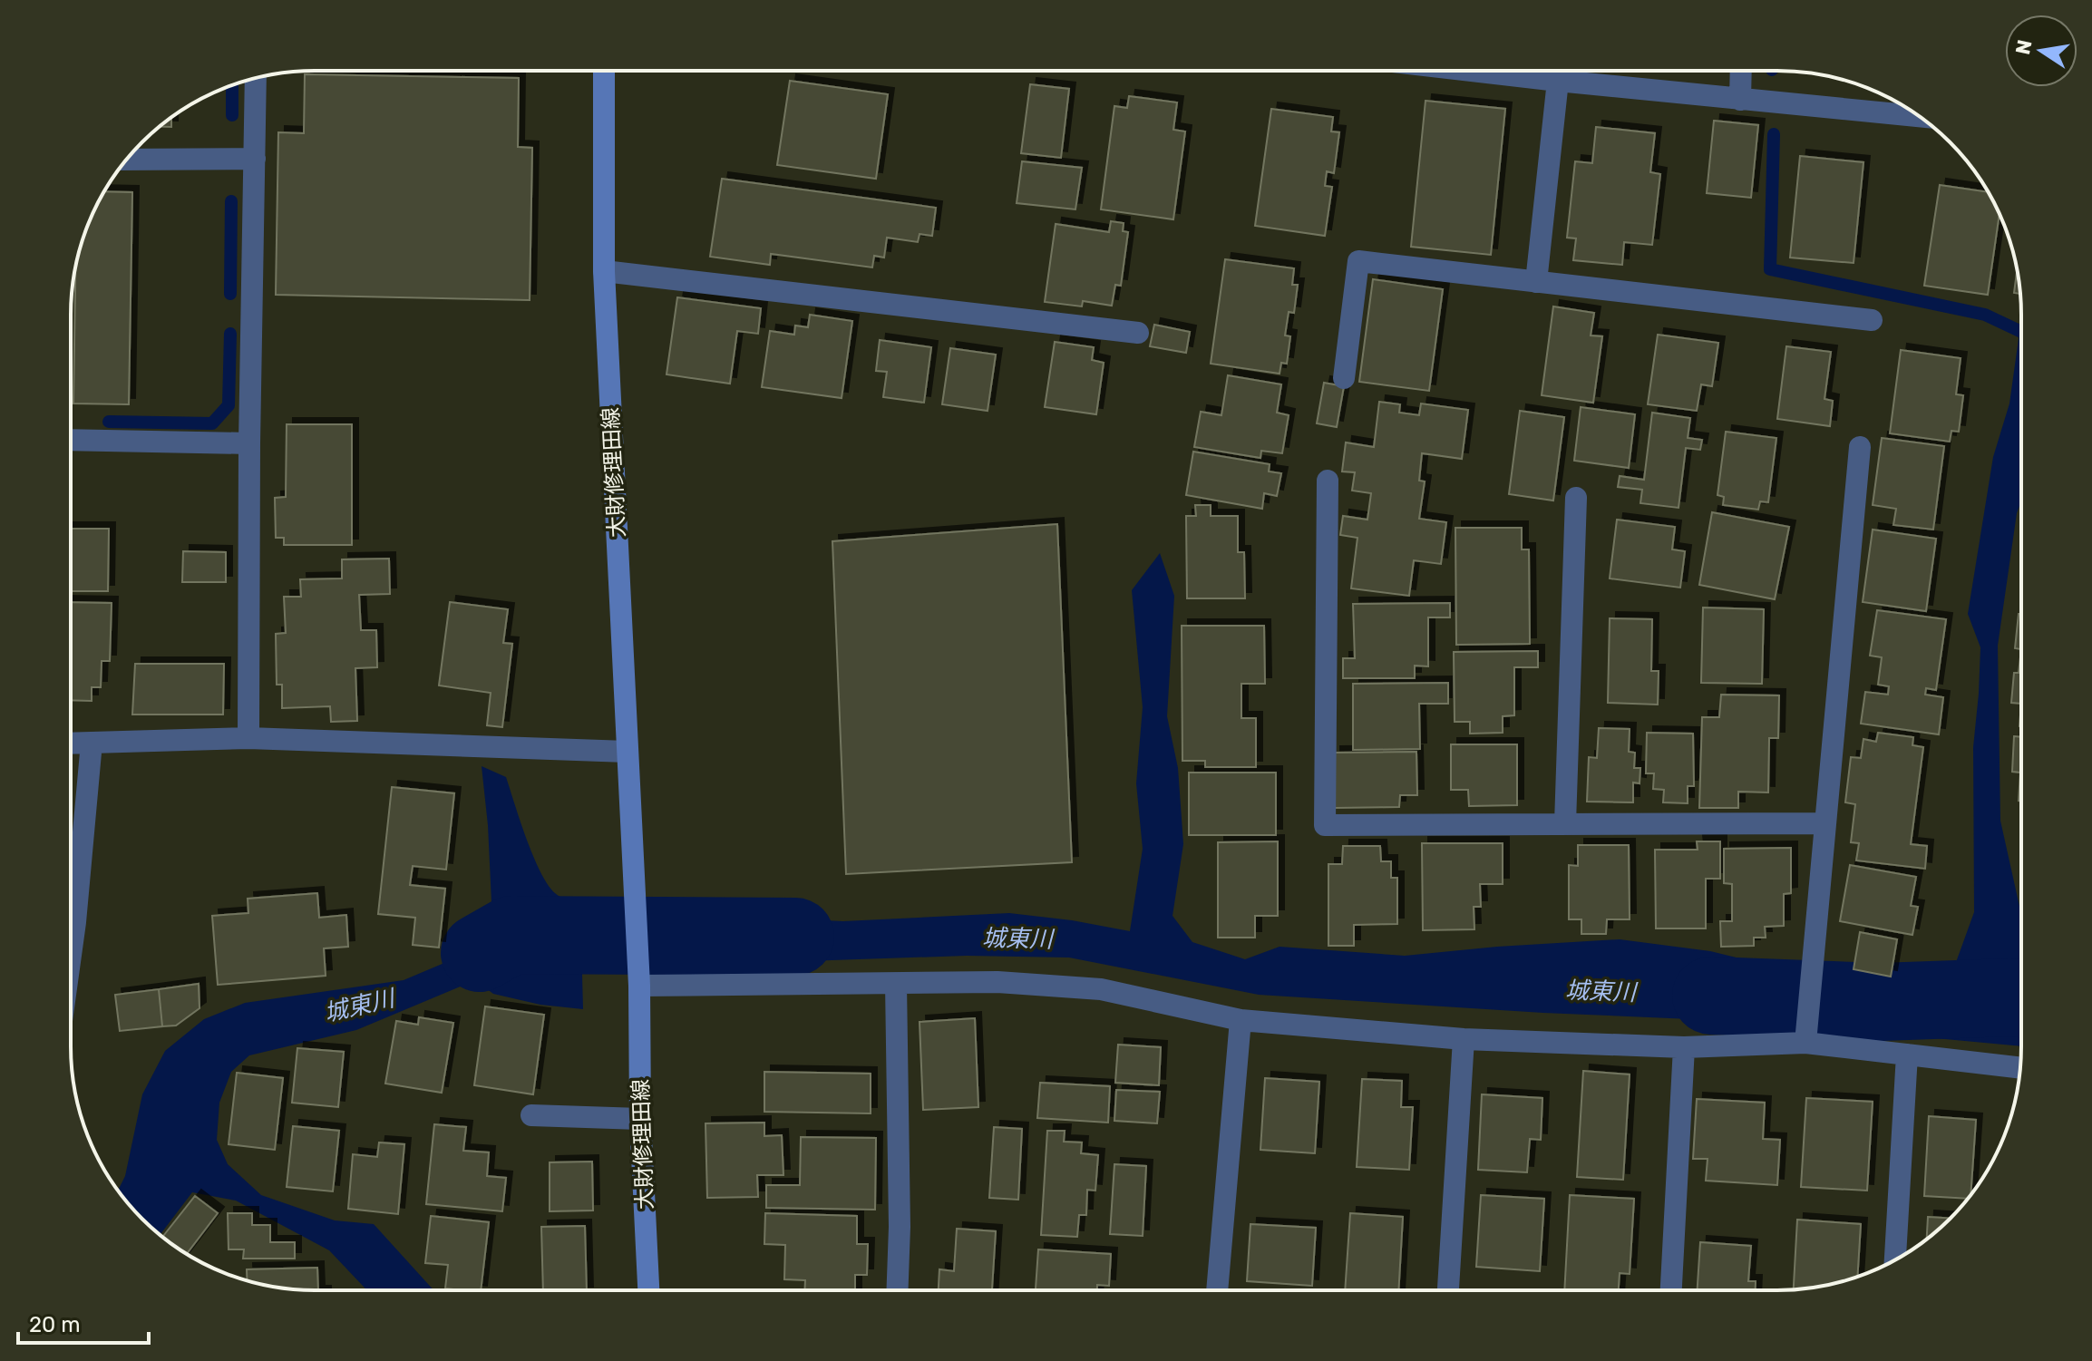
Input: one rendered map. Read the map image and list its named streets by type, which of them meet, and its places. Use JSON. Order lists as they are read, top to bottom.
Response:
{
  "streets": {
    "street": ["大財修理田線"]
  },
  "water": ["城東川"],
  "scale_bar": "20 m",
  "north": "left"
}
